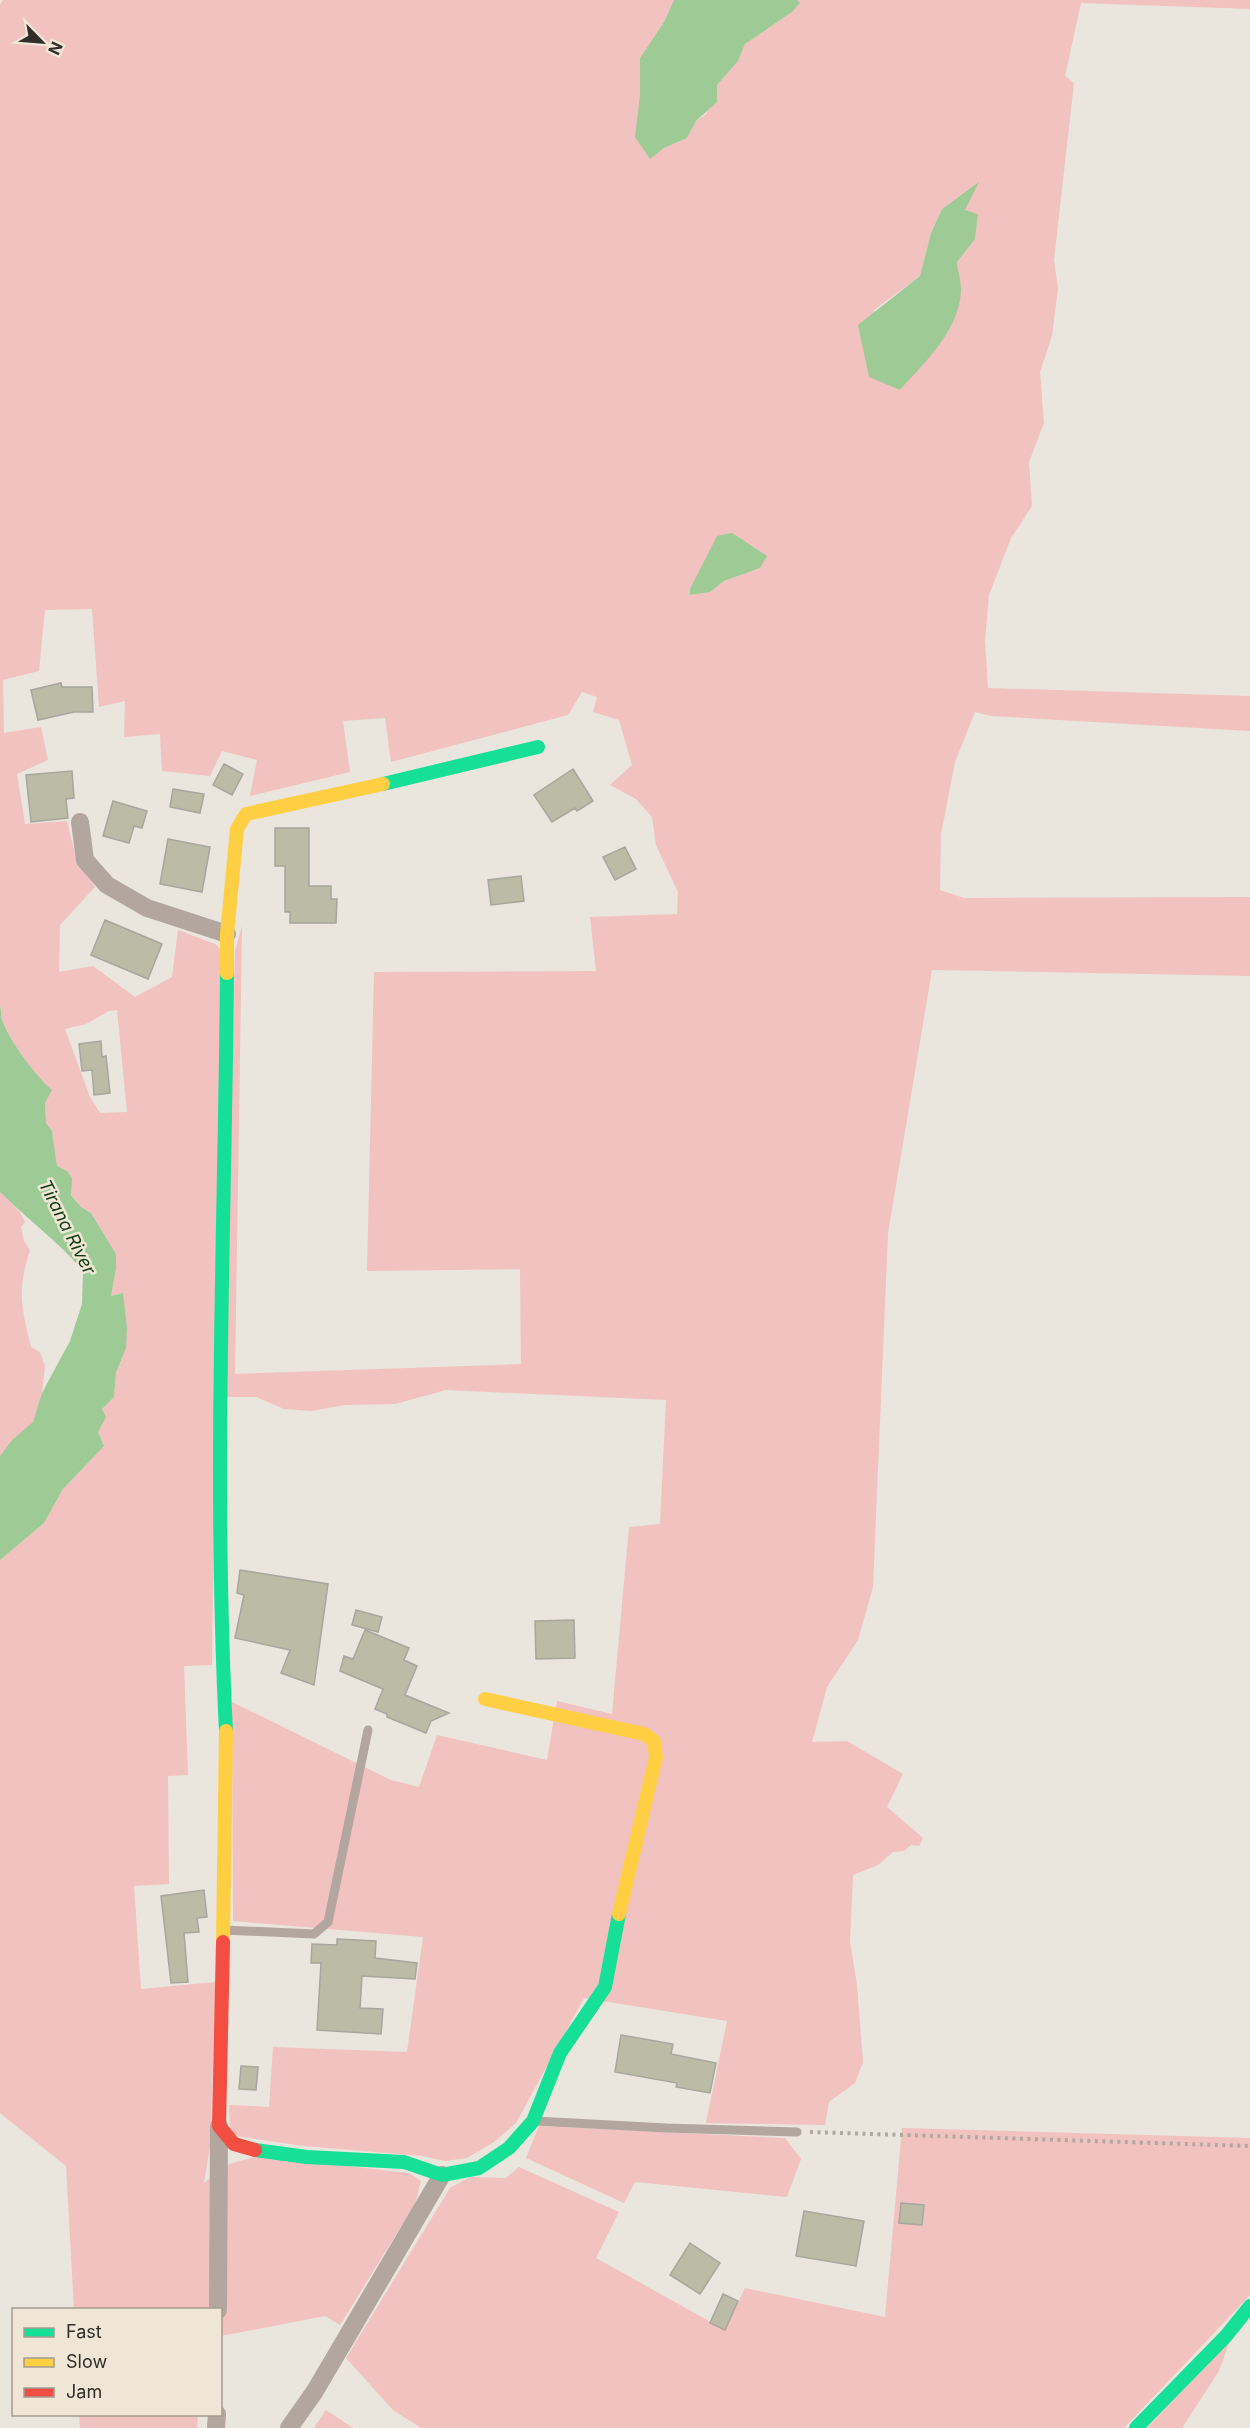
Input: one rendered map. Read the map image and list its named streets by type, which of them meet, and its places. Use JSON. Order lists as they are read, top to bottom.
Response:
{
  "water": ["Tirana River"],
  "legend": ["Fast", "Slow", "Jam"],
  "north": "bottom right"
}
